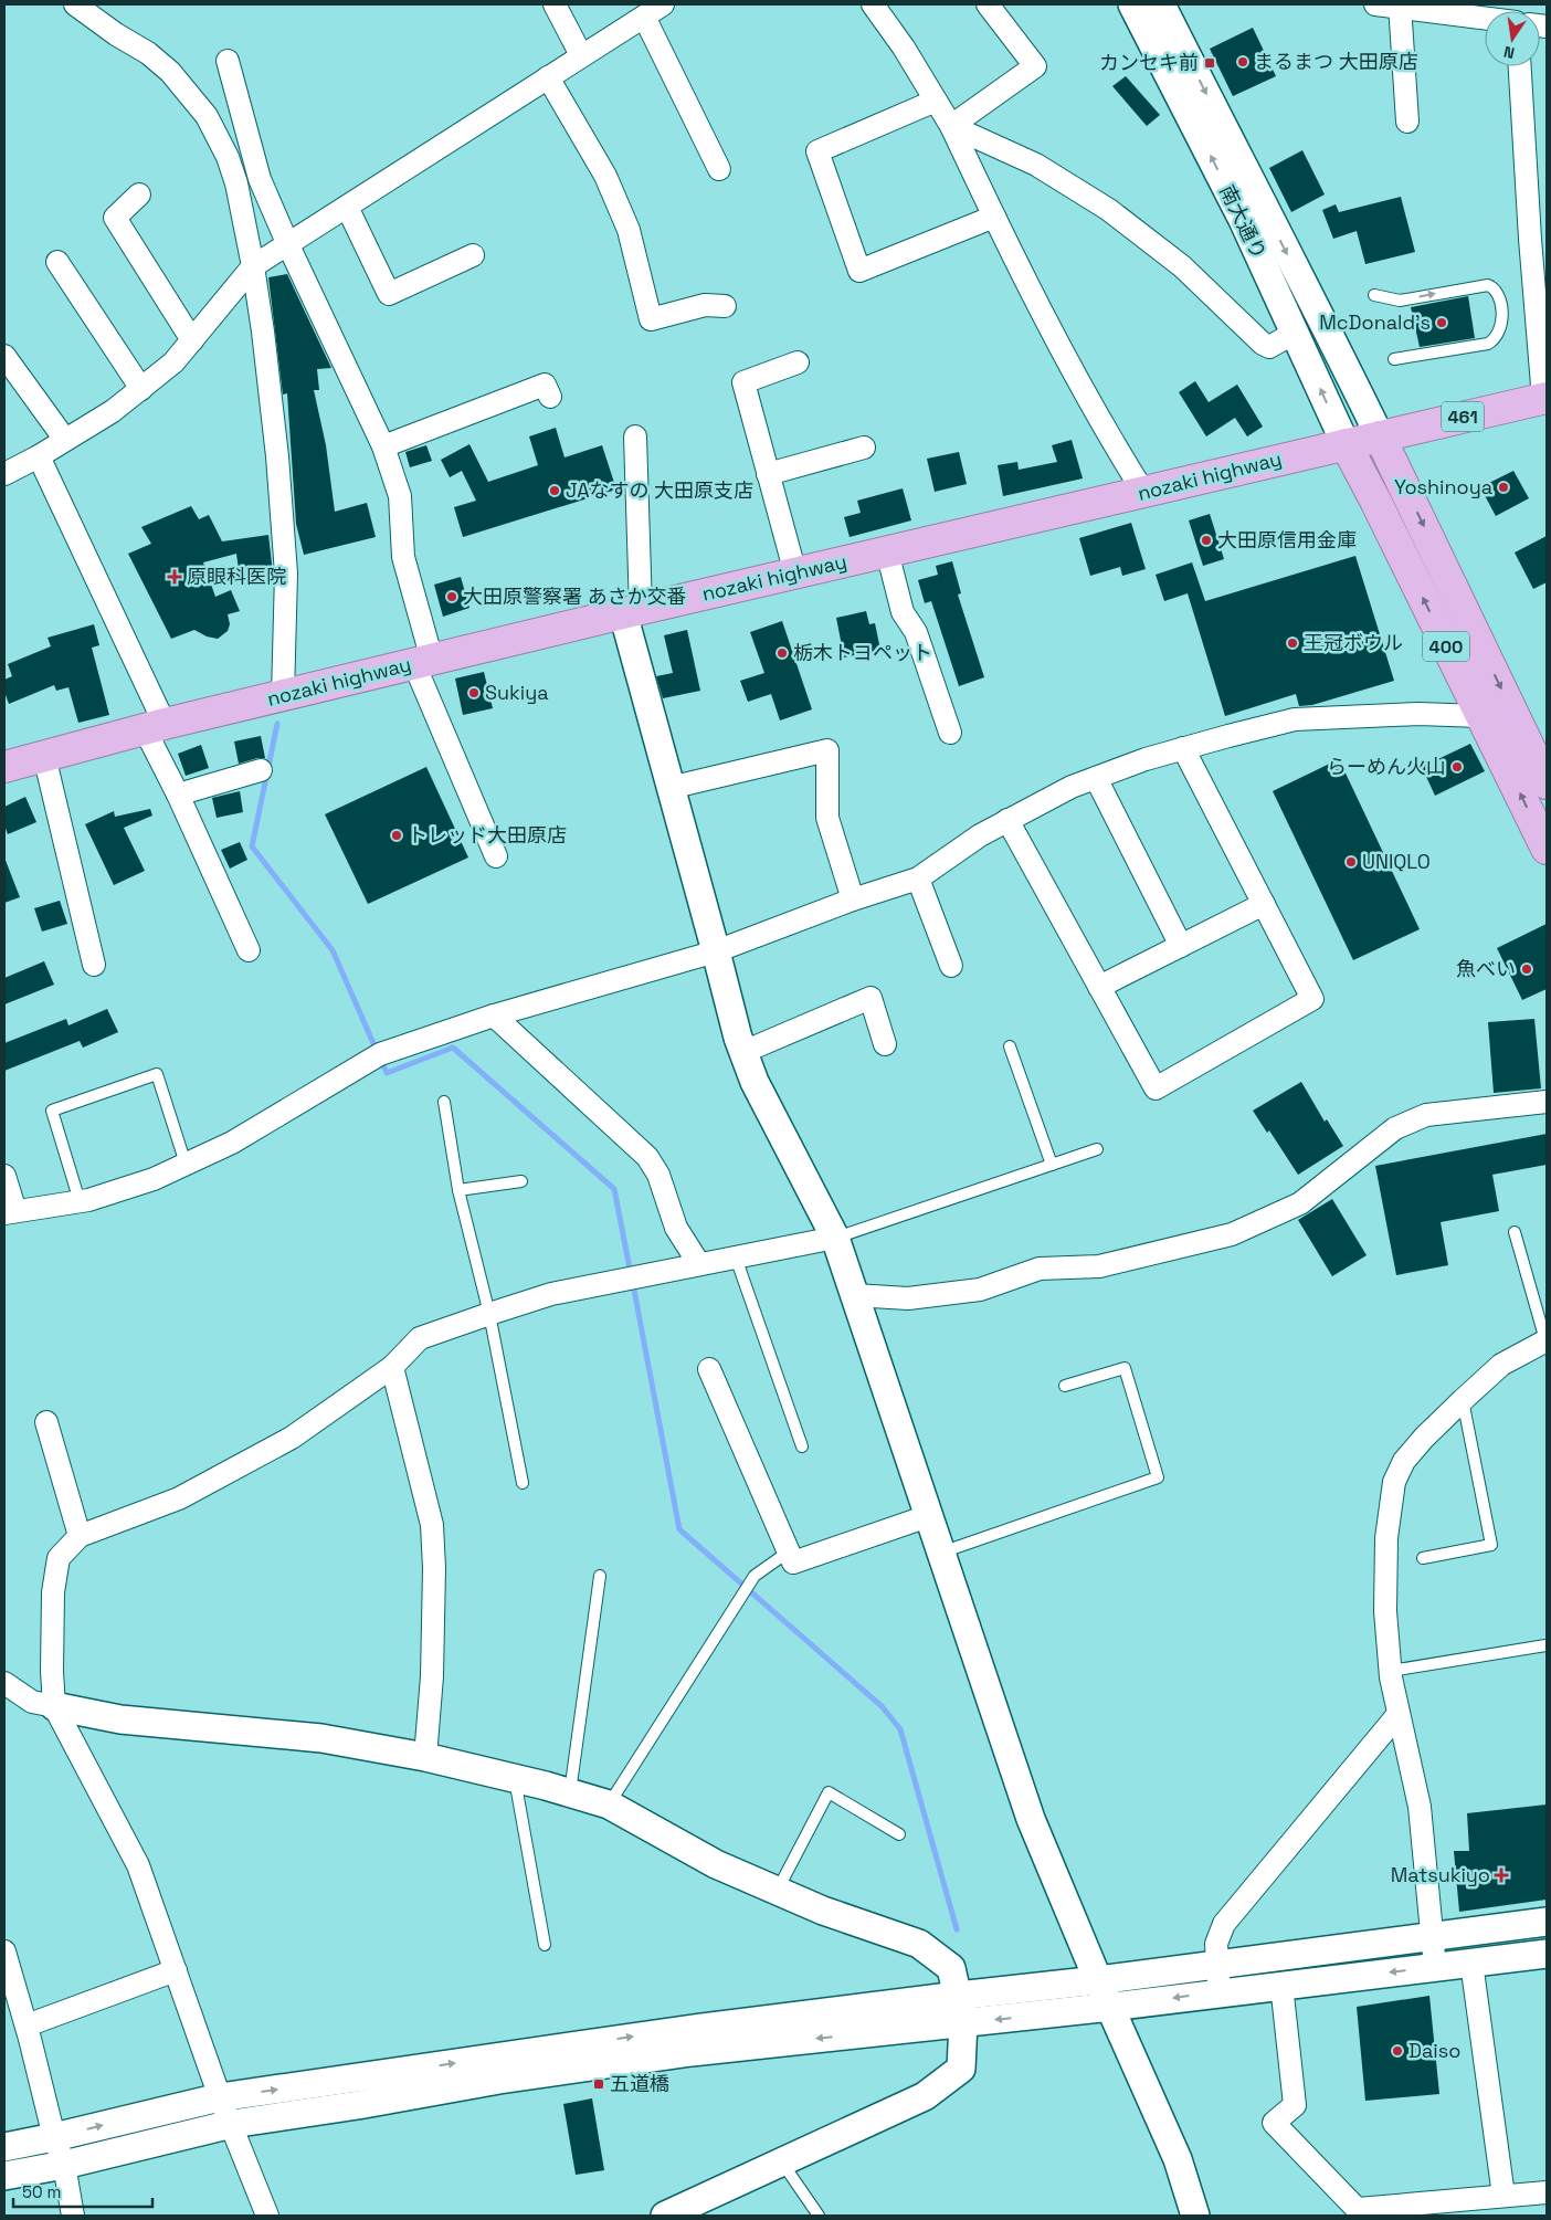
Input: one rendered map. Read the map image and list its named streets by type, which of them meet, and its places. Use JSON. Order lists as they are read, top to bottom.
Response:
{
  "streets": {
    "highway": ["461", "nozaki highway", "400"],
    "street": ["南大通り"]
  },
  "crossings": [
    ["南大通り", "nozaki highway"],
    ["南大通り", "400"],
    ["nozaki highway", "400"]
  ],
  "places": {
    "other": [
      "まるまつ 大田原店",
      "McDonald's",
      "Yoshinoya",
      "JAなすの 大田原支店",
      "大田原信用金庫",
      "大田原警察署 あさか交番",
      "王冠ボウル",
      "栃木トヨペット",
      "Sukiya",
      "らーめん火山",
      "トレッド大田原店",
      "UNIQLO",
      "魚べい",
      "Daiso"
    ],
    "transit": ["カンセキ前", "五道橋"],
    "health": ["原眼科医院", "Matsukiyo"]
  },
  "scale_bar": "50 m",
  "north": "bottom"
}
